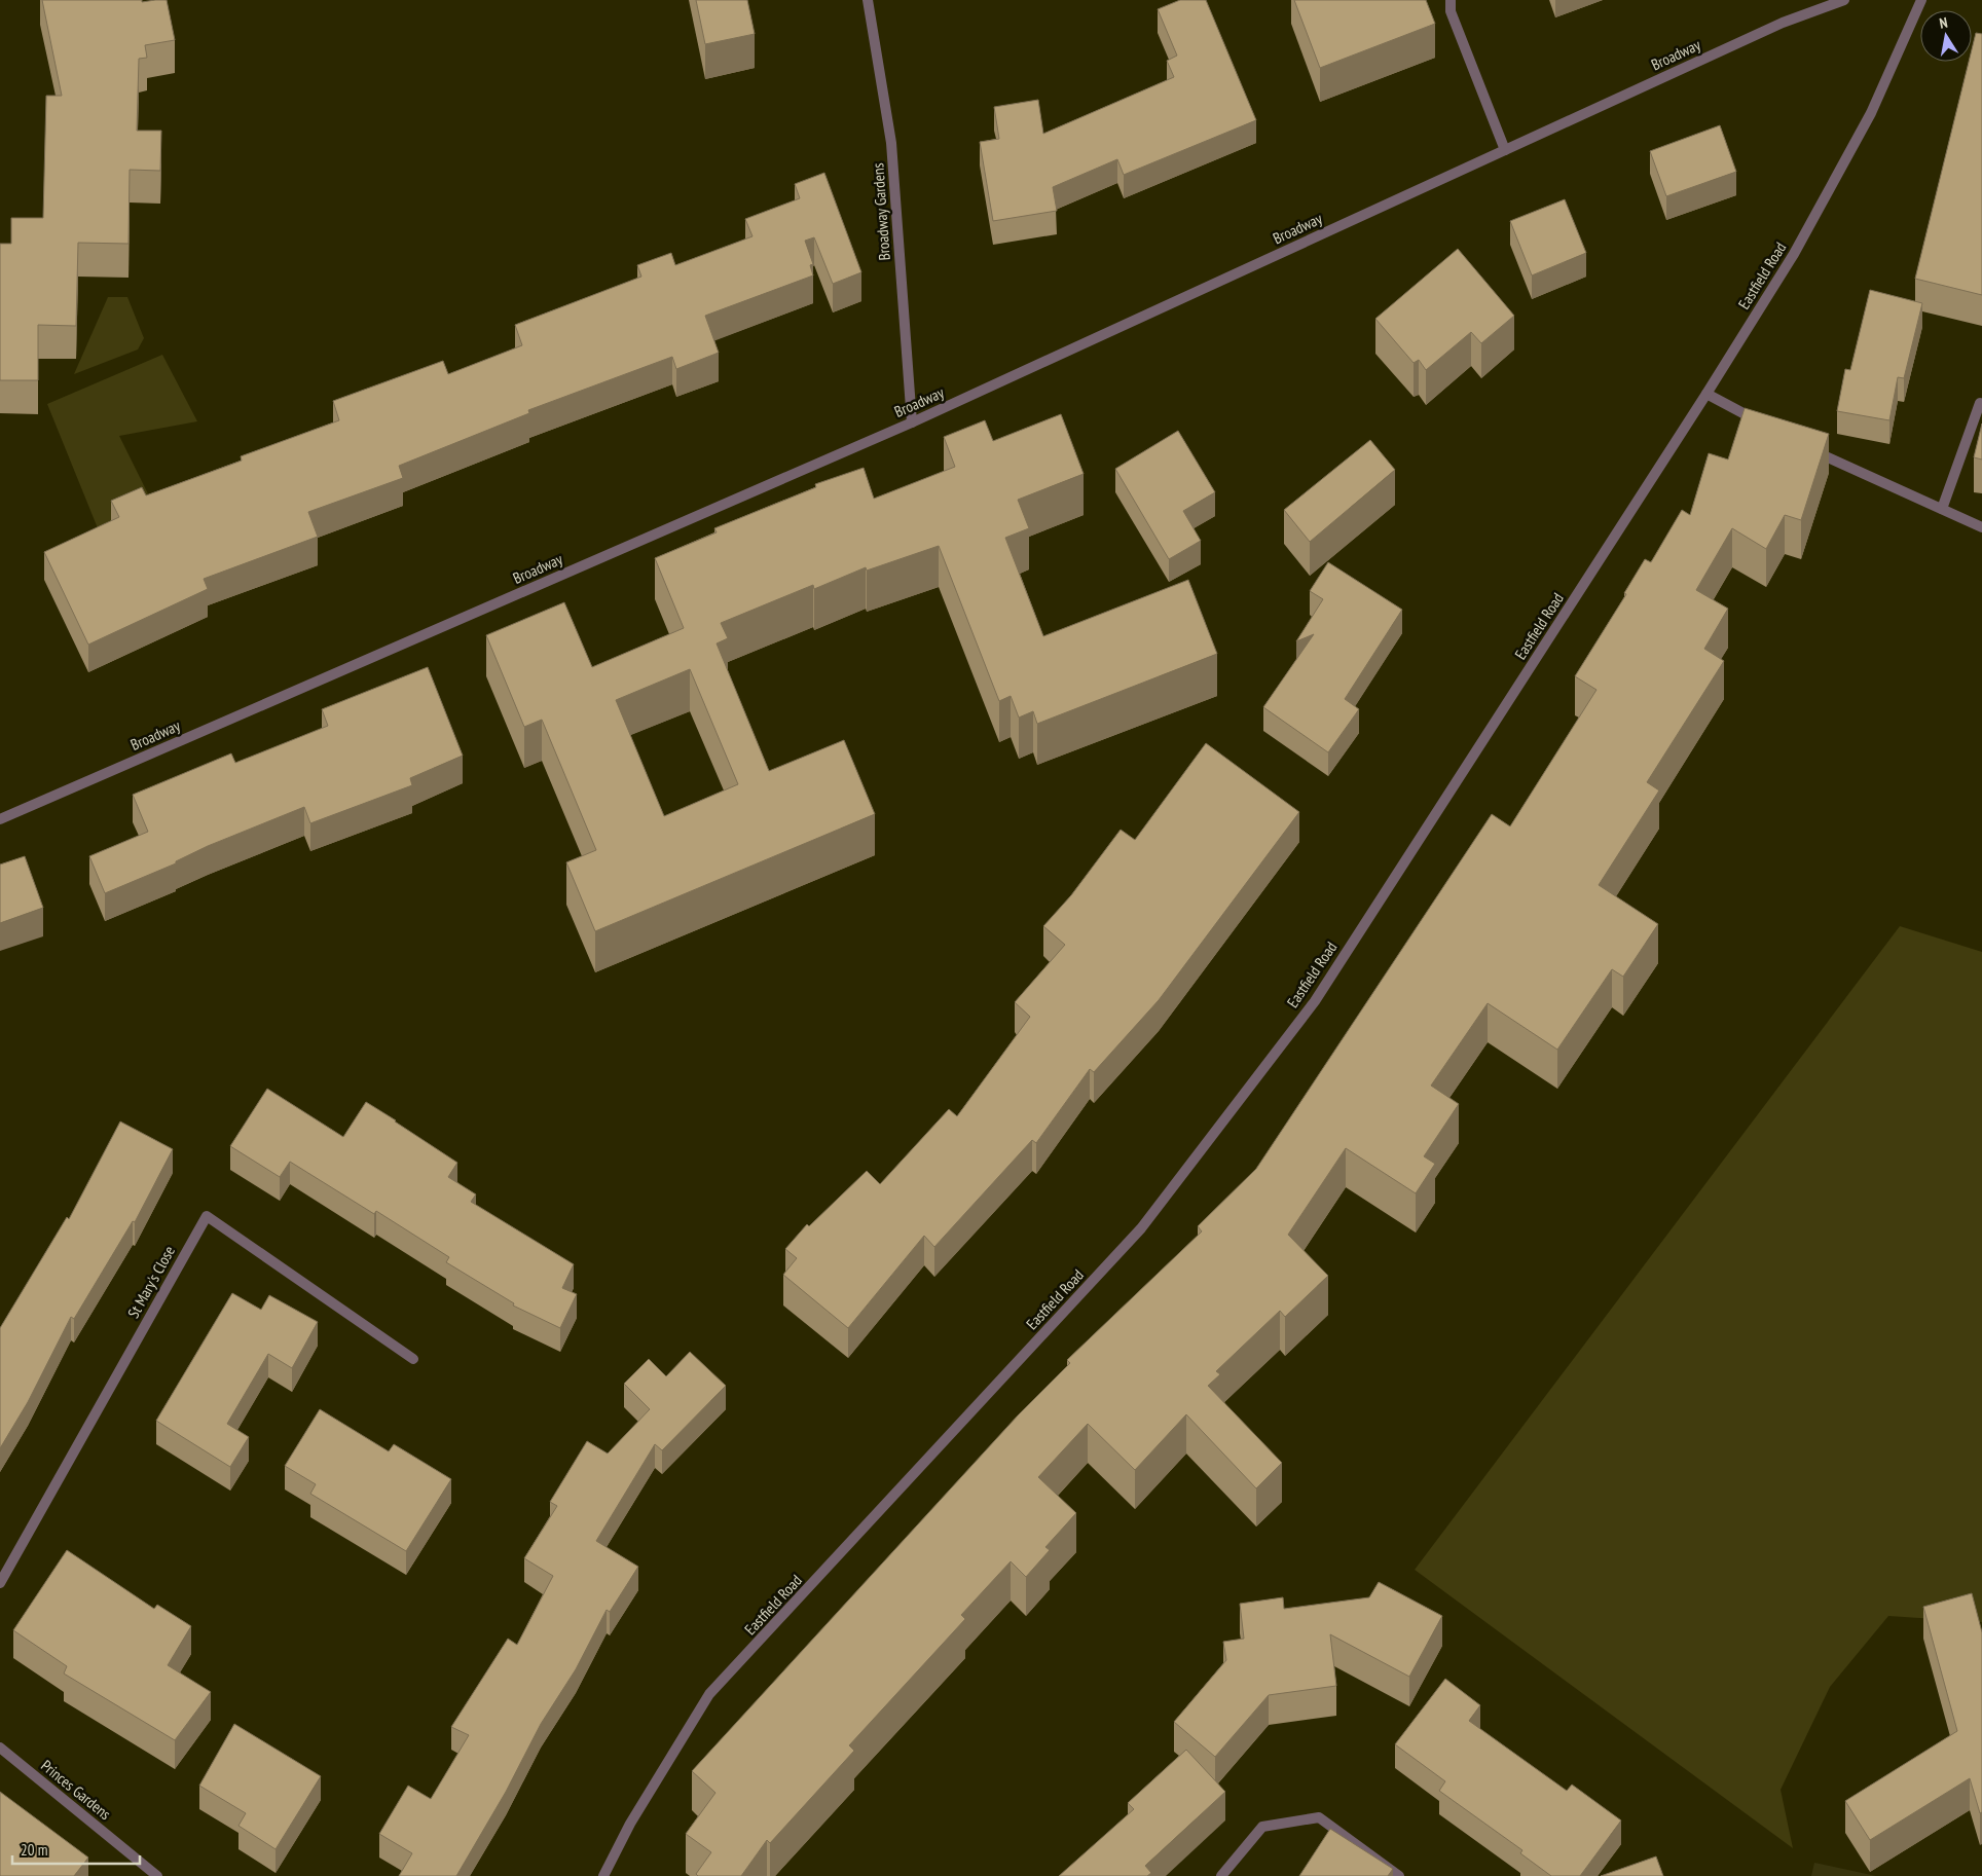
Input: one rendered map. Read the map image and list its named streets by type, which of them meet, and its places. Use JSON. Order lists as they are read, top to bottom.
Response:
{
  "streets": {
    "street": [
      "Broadway",
      "Broadway Gardens",
      "Eastfield Road",
      "St Mary's Close",
      "Princes Gardens"
    ]
  },
  "crossings": [
    ["Broadway", "Broadway Gardens"]
  ],
  "scale_bar": "20 m",
  "north": "top"
}
